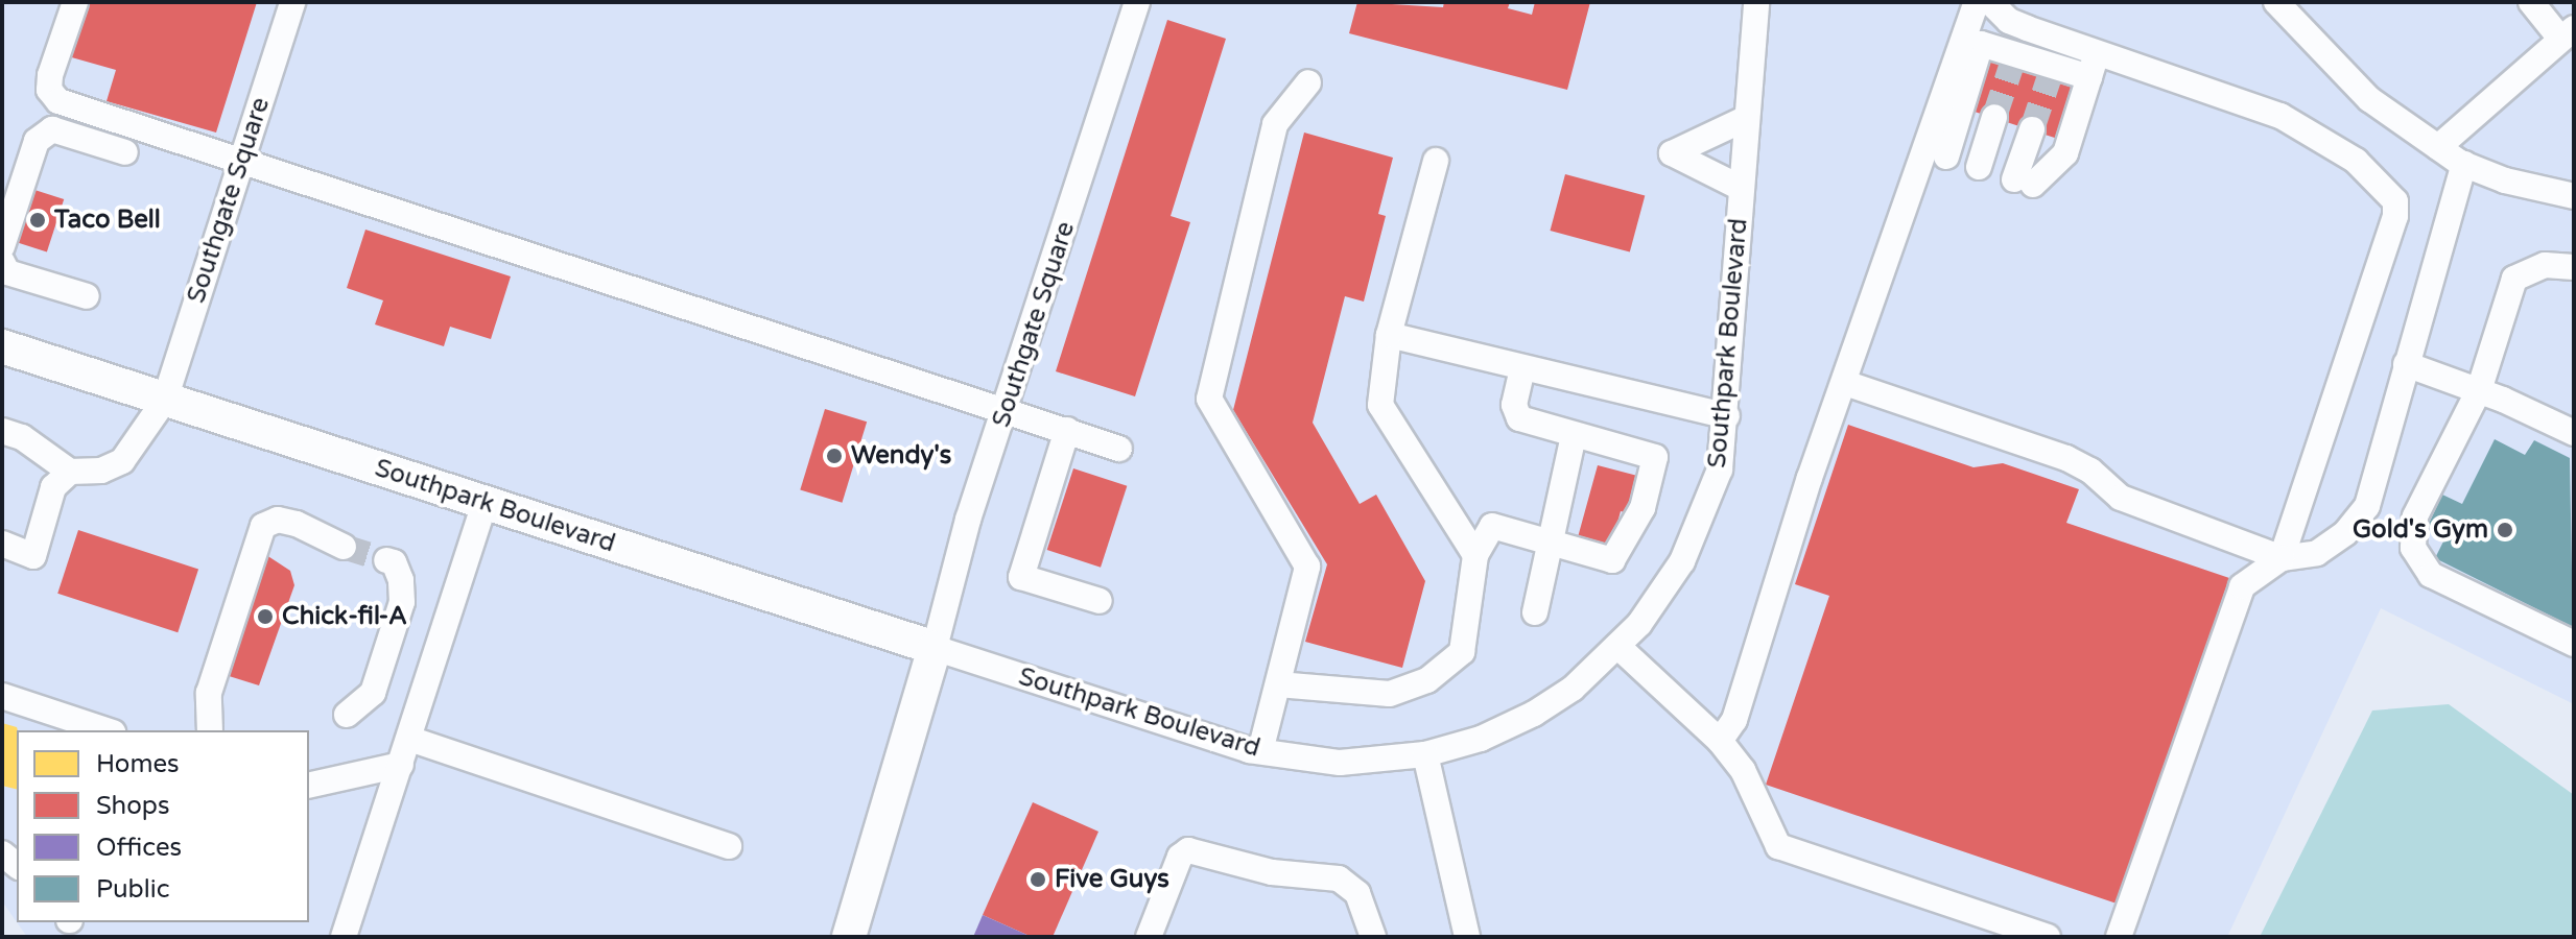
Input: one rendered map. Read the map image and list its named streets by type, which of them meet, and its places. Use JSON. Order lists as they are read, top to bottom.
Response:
{
  "streets": {
    "main road": ["Southpark Boulevard"],
    "street": ["Southgate Square"]
  },
  "crossings": [
    ["Southgate Square", "Southpark Boulevard"]
  ],
  "places": [
    "Taco Bell",
    "Wendy's",
    "Gold's Gym",
    "Chick-fil-A",
    "Five Guys"
  ],
  "legend": [
    "Homes",
    "Shops",
    "Offices",
    "Public"
  ]
}
